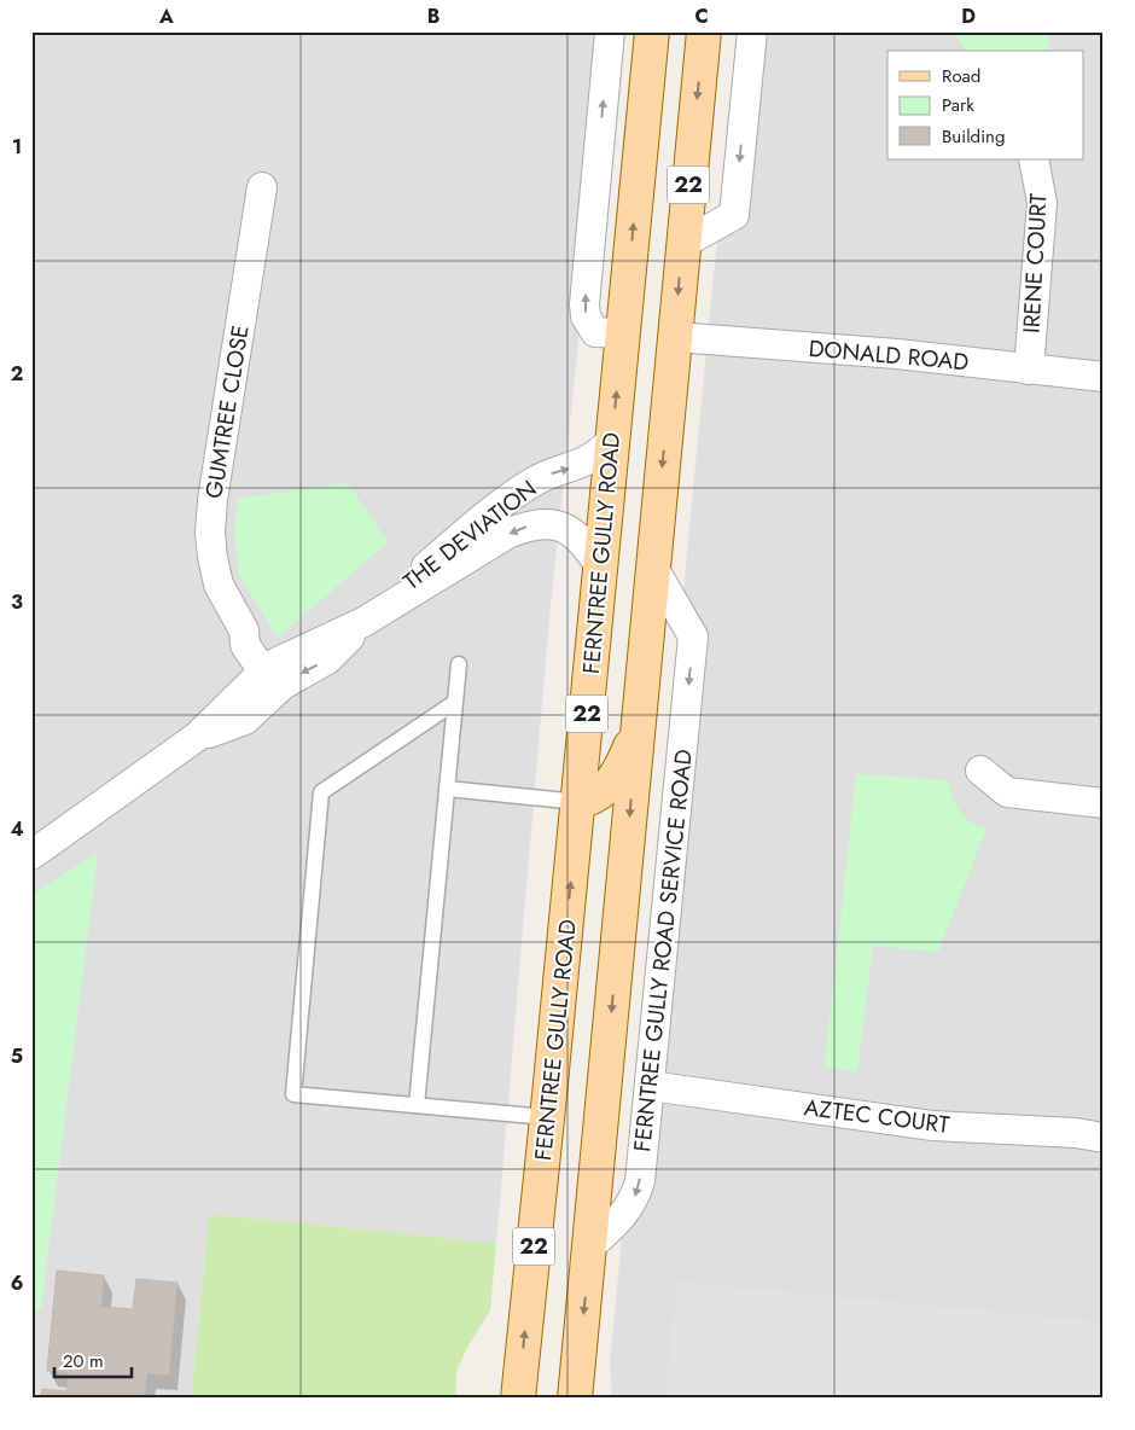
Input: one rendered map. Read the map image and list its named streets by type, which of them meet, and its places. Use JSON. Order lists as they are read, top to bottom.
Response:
{
  "streets": {
    "main road": ["22", "FERNTREE GULLY ROAD"],
    "street": [
      "IRENE COURT",
      "DONALD ROAD",
      "GUMTREE CLOSE",
      "THE DEVIATION",
      "FERNTREE GULLY ROAD SERVICE ROAD",
      "AZTEC COURT"
    ]
  },
  "crossings": [
    ["22", "DONALD ROAD"],
    ["22", "FERNTREE GULLY ROAD SERVICE ROAD"],
    ["IRENE COURT", "DONALD ROAD"],
    ["GUMTREE CLOSE", "THE DEVIATION"],
    ["THE DEVIATION", "FERNTREE GULLY ROAD"],
    ["FERNTREE GULLY ROAD SERVICE ROAD", "AZTEC COURT"]
  ],
  "one_way": ["FERNTREE GULLY ROAD SERVICE ROAD"],
  "legend": ["Road", "Park", "Building"],
  "scale_bar": "20 m",
  "grid": {
    "columns": [
      "A",
      "B",
      "C",
      "D"
    ],
    "rows": [
      "1",
      "2",
      "3",
      "4",
      "5",
      "6"
    ]
  }
}
